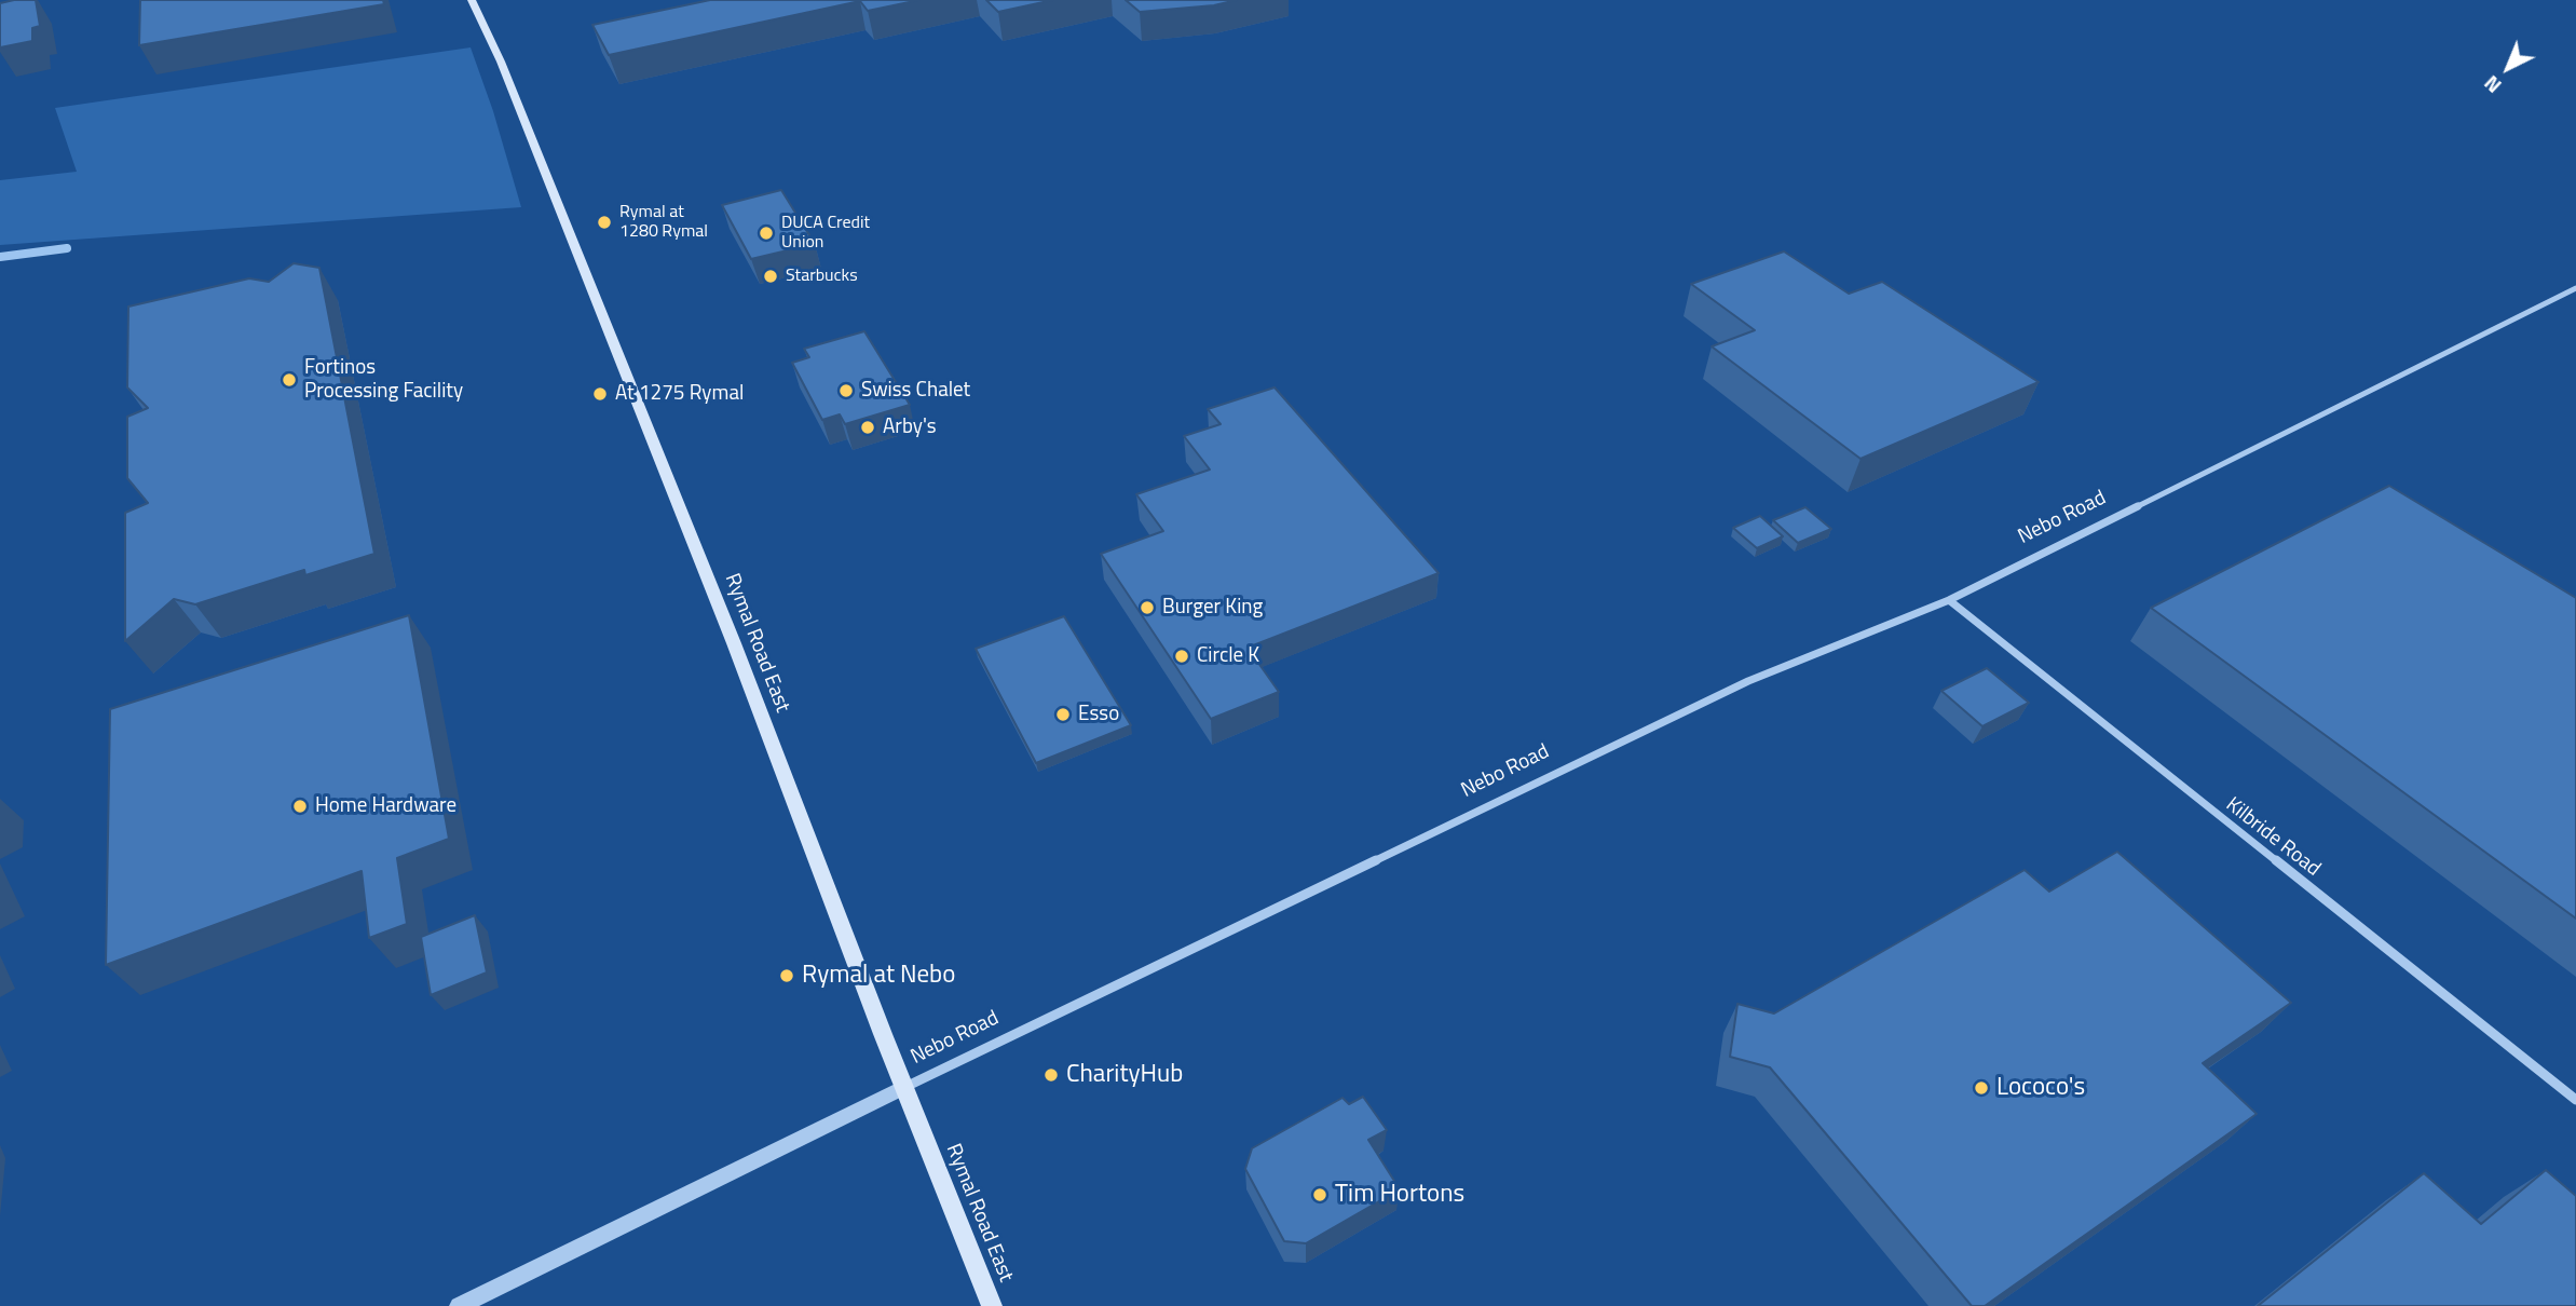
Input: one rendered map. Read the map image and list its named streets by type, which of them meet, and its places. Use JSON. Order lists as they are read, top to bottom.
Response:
{
  "streets": {
    "main road": ["Rymal Road East"],
    "street": ["Nebo Road", "Kilbride Road"]
  },
  "crossings": [
    ["Nebo Road", "Rymal Road East"],
    ["Nebo Road", "Kilbride Road"]
  ],
  "places": [
    "Rymal at 1280 Rymal",
    "DUCA Credit Union",
    "Starbucks",
    "Fortinos Processing Facility",
    "Swiss Chalet",
    "At 1275 Rymal",
    "Arby's",
    "Burger King",
    "Circle K",
    "Esso",
    "Home Hardware",
    "Rymal at Nebo",
    "CharityHub",
    "Lococo's",
    "Tim Hortons"
  ],
  "north": "bottom left"
}
